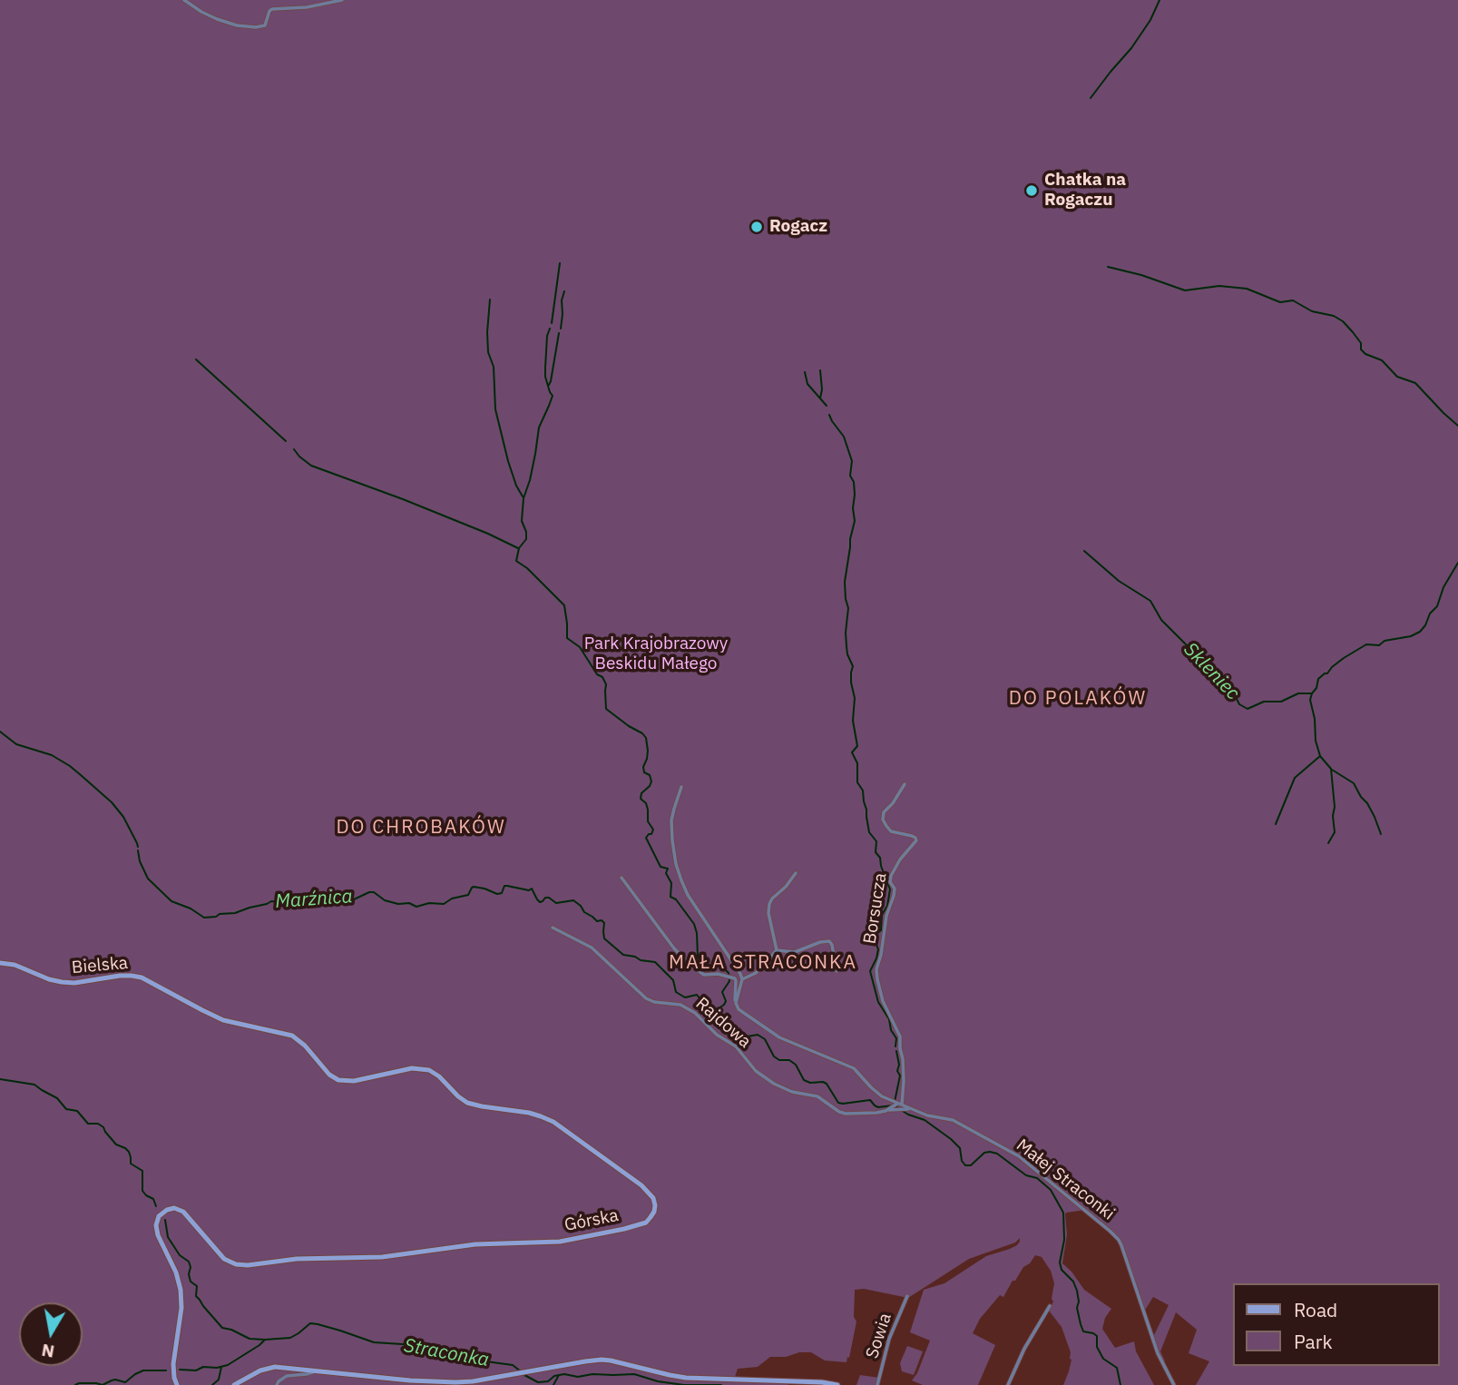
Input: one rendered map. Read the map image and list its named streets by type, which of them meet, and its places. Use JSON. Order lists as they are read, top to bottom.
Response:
{
  "streets": {
    "street": [
      "Borsucza",
      "Bielska",
      "Rajdowa",
      "Małej Straconki",
      "Górska",
      "Sowia"
    ]
  },
  "crossings": [
    ["Borsucza", "Rajdowa"],
    ["Borsucza", "Małej Straconki"],
    ["Bielska", "Górska"],
    ["Rajdowa", "Małej Straconki"]
  ],
  "districts": ["DO POLAKÓW", "DO CHROBAKÓW", "MAŁA STRACONKA"],
  "water": ["Skleniec", "Marźnica", "Straconka"],
  "parks": ["Park Krajobrazowy Beskidu Małego"],
  "places": ["Chatka na Rogaczu", "Rogacz"],
  "legend": ["Road", "Park"],
  "north": "bottom"
}
